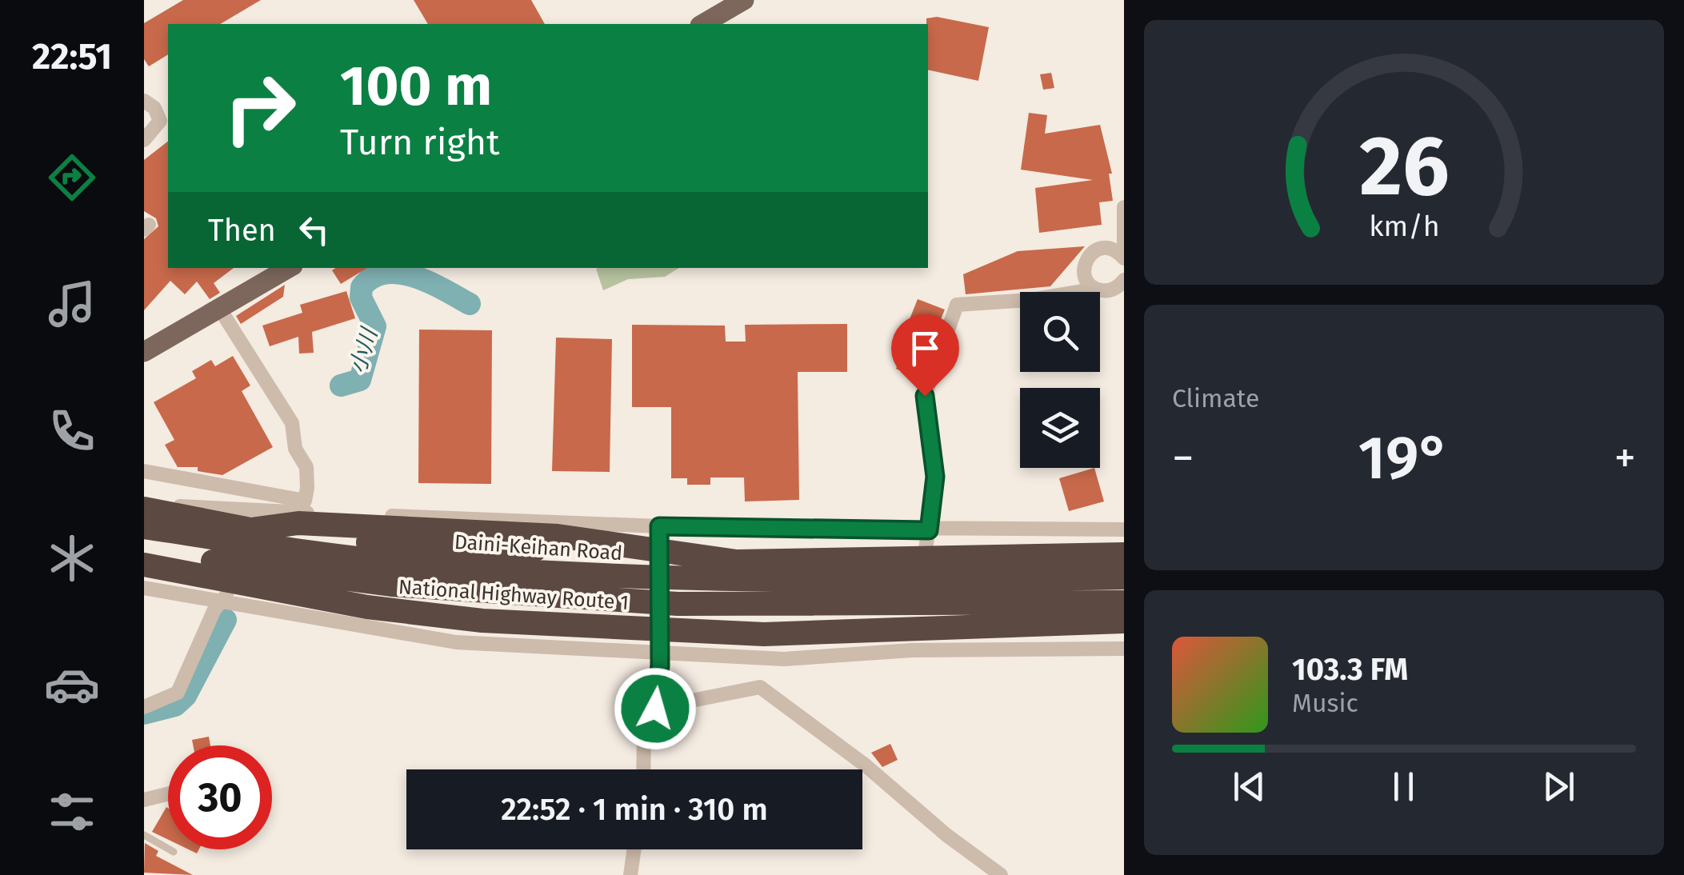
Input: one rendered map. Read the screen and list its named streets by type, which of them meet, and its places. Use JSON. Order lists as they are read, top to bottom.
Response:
{
  "streets": {
    "highway": ["Daini-Keihan Road", "National Highway Route 1"]
  },
  "water": ["小川"],
  "page": {
    "tabs": "22:51",
    "turn": ["100 m", "Turn right"],
    "then": "Then",
    "tile": "Climate",
    "heat": ["−", "19°", "+"],
    "song": ["103.3 FM", "Music"],
    "limit": "30",
    "trip": "22:52 · 1 min · 310 m",
    "gauge": ["26", "km/h"]
  }
}
